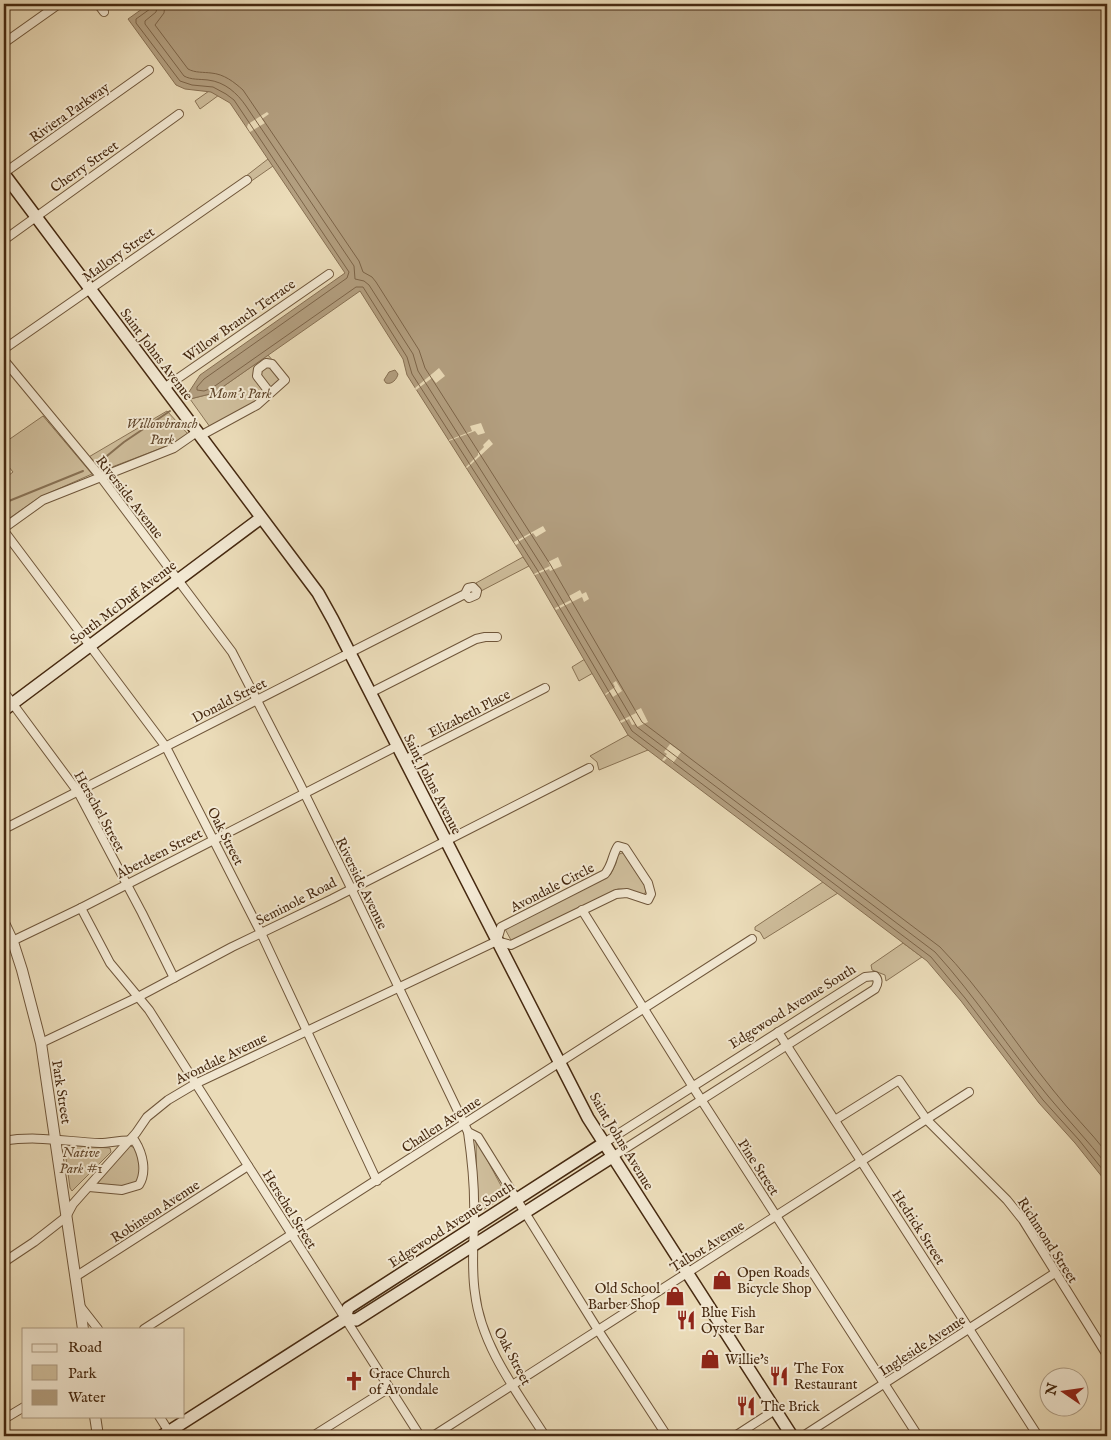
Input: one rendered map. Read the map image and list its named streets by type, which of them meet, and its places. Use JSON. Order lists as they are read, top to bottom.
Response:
{
  "streets": {
    "main road": ["Saint Johns Avenue", "South McDuff Avenue", "Edgewood Avenue South"],
    "street": [
      "Riviera Parkway",
      "Cherry Street",
      "Mallory Street",
      "Willow Branch Terrace",
      "Riverside Avenue",
      "Donald Street",
      "Elizabeth Place",
      "Herschel Street",
      "Oak Street",
      "Aberdeen Street",
      "Avondale Circle",
      "Seminole Road",
      "Avondale Avenue",
      "Park Street",
      "Challen Avenue",
      "Pine Street",
      "Robinson Avenue",
      "Hedrick Street",
      "Richmond Street",
      "Talbot Avenue",
      "Ingleside Avenue"
    ]
  },
  "crossings": [
    ["Riviera Parkway", "Saint Johns Avenue"],
    ["Cherry Street", "Saint Johns Avenue"],
    ["Mallory Street", "Saint Johns Avenue"],
    ["Willow Branch Terrace", "Saint Johns Avenue"],
    ["Saint Johns Avenue", "South McDuff Avenue"],
    ["Saint Johns Avenue", "Donald Street"],
    ["Saint Johns Avenue", "Elizabeth Place"],
    ["Saint Johns Avenue", "Aberdeen Street"],
    ["Saint Johns Avenue", "Avondale Circle"],
    ["Saint Johns Avenue", "Seminole Road"],
    ["Saint Johns Avenue", "Edgewood Avenue South"],
    ["Saint Johns Avenue", "Avondale Avenue"],
    ["Saint Johns Avenue", "Challen Avenue"],
    ["Saint Johns Avenue", "Talbot Avenue"],
    ["Riverside Avenue", "South McDuff Avenue"],
    ["Riverside Avenue", "Donald Street"],
    ["Riverside Avenue", "Oak Street"],
    ["Riverside Avenue", "Aberdeen Street"],
    ["Riverside Avenue", "Seminole Road"],
    ["Riverside Avenue", "Edgewood Avenue South"],
    ["Riverside Avenue", "Avondale Avenue"],
    ["Riverside Avenue", "Challen Avenue"],
    ["Riverside Avenue", "Talbot Avenue"],
    ["South McDuff Avenue", "Herschel Street"],
    ["South McDuff Avenue", "Oak Street"],
    ["Donald Street", "Herschel Street"],
    ["Donald Street", "Oak Street"],
    ["Herschel Street", "Aberdeen Street"],
    ["Herschel Street", "Seminole Road"],
    ["Herschel Street", "Edgewood Avenue South"],
    ["Herschel Street", "Avondale Avenue"],
    ["Herschel Street", "Challen Avenue"],
    ["Herschel Street", "Robinson Avenue"],
    ["Oak Street", "Aberdeen Street"],
    ["Oak Street", "Seminole Road"],
    ["Oak Street", "Edgewood Avenue South"],
    ["Oak Street", "Avondale Avenue"],
    ["Oak Street", "Challen Avenue"],
    ["Oak Street", "Talbot Avenue"],
    ["Aberdeen Street", "Park Street"],
    ["Avondale Circle", "Avondale Avenue"],
    ["Avondale Circle", "Pine Street"],
    ["Seminole Road", "Park Street"],
    ["Edgewood Avenue South", "Pine Street"],
    ["Edgewood Avenue South", "Hedrick Street"],
    ["Avondale Avenue", "Park Street"],
    ["Park Street", "Robinson Avenue"],
    ["Challen Avenue", "Pine Street"],
    ["Pine Street", "Talbot Avenue"],
    ["Pine Street", "Ingleside Avenue"],
    ["Hedrick Street", "Richmond Street"],
    ["Hedrick Street", "Talbot Avenue"],
    ["Hedrick Street", "Ingleside Avenue"],
    ["Richmond Street", "Talbot Avenue"],
    ["Richmond Street", "Ingleside Avenue"]
  ],
  "parks": ["Mom's Park", "Willowbranch Park", "Native Park #1"],
  "places": {
    "shop": ["Open Roads Bicycle Shop", "Old School Barber Shop", "Willie's"],
    "restaurant": ["Blue Fish Oyster Bar", "The Fox Restaurant", "The Brick"],
    "church": ["Grace Church of Avondale"]
  },
  "legend": ["Road", "Park", "Water"],
  "north": "left"
}
